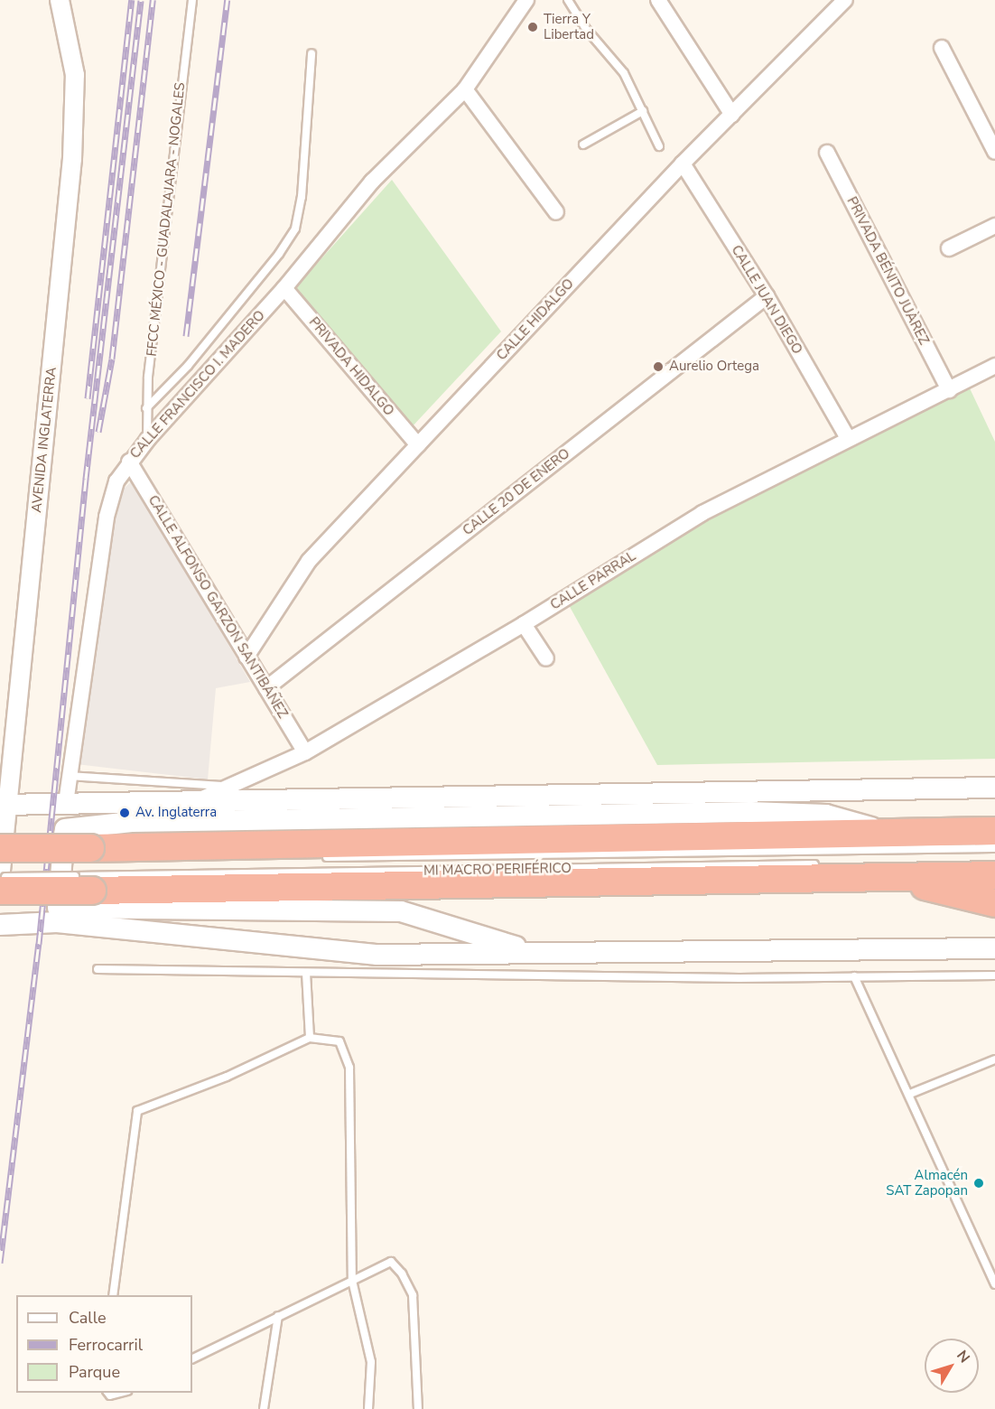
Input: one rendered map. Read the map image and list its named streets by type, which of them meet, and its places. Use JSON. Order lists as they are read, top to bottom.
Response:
{
  "streets": {
    "main road": ["CALLE FRANCISCO I. MADERO"],
    "street": [
      "PRIVADA BÉNITO JUÀREZ",
      "CALLE JUAN DIEGO",
      "CALLE HIDALGO",
      "PRIVADA HIDALGO",
      "AVENIDA INGLATERRA",
      "CALLE 20 DE ENERO",
      "CALLE PARRAL",
      "CALLE ALFONSO GARZON SANTIBÁÑEZ"
    ],
    "lane": ["FFCC MÉXICO - GUADALAJARA - NOGALES", "MI MACRO PERIFÉRICO"]
  },
  "crossings": [
    ["FFCC MÉXICO - GUADALAJARA - NOGALES", "CALLE FRANCISCO I. MADERO"],
    ["PRIVADA BÉNITO JUÀREZ", "CALLE PARRAL"],
    ["CALLE JUAN DIEGO", "CALLE HIDALGO"],
    ["CALLE JUAN DIEGO", "CALLE 20 DE ENERO"],
    ["CALLE JUAN DIEGO", "CALLE PARRAL"],
    ["CALLE HIDALGO", "PRIVADA HIDALGO"],
    ["CALLE HIDALGO", "CALLE ALFONSO GARZON SANTIBÁÑEZ"],
    ["PRIVADA HIDALGO", "CALLE FRANCISCO I. MADERO"],
    ["CALLE FRANCISCO I. MADERO", "CALLE ALFONSO GARZON SANTIBÁÑEZ"],
    ["AVENIDA INGLATERRA", "MI MACRO PERIFÉRICO"],
    ["CALLE 20 DE ENERO", "CALLE ALFONSO GARZON SANTIBÁÑEZ"],
    ["CALLE PARRAL", "CALLE ALFONSO GARZON SANTIBÁÑEZ"]
  ],
  "places": [
    "Tierra Y Libertad",
    "Aurelio Ortega",
    "Av. Inglaterra",
    "Almacén SAT Zapopan"
  ],
  "legend": ["Calle", "Ferrocarril", "Parque"],
  "north": "top right"
}
